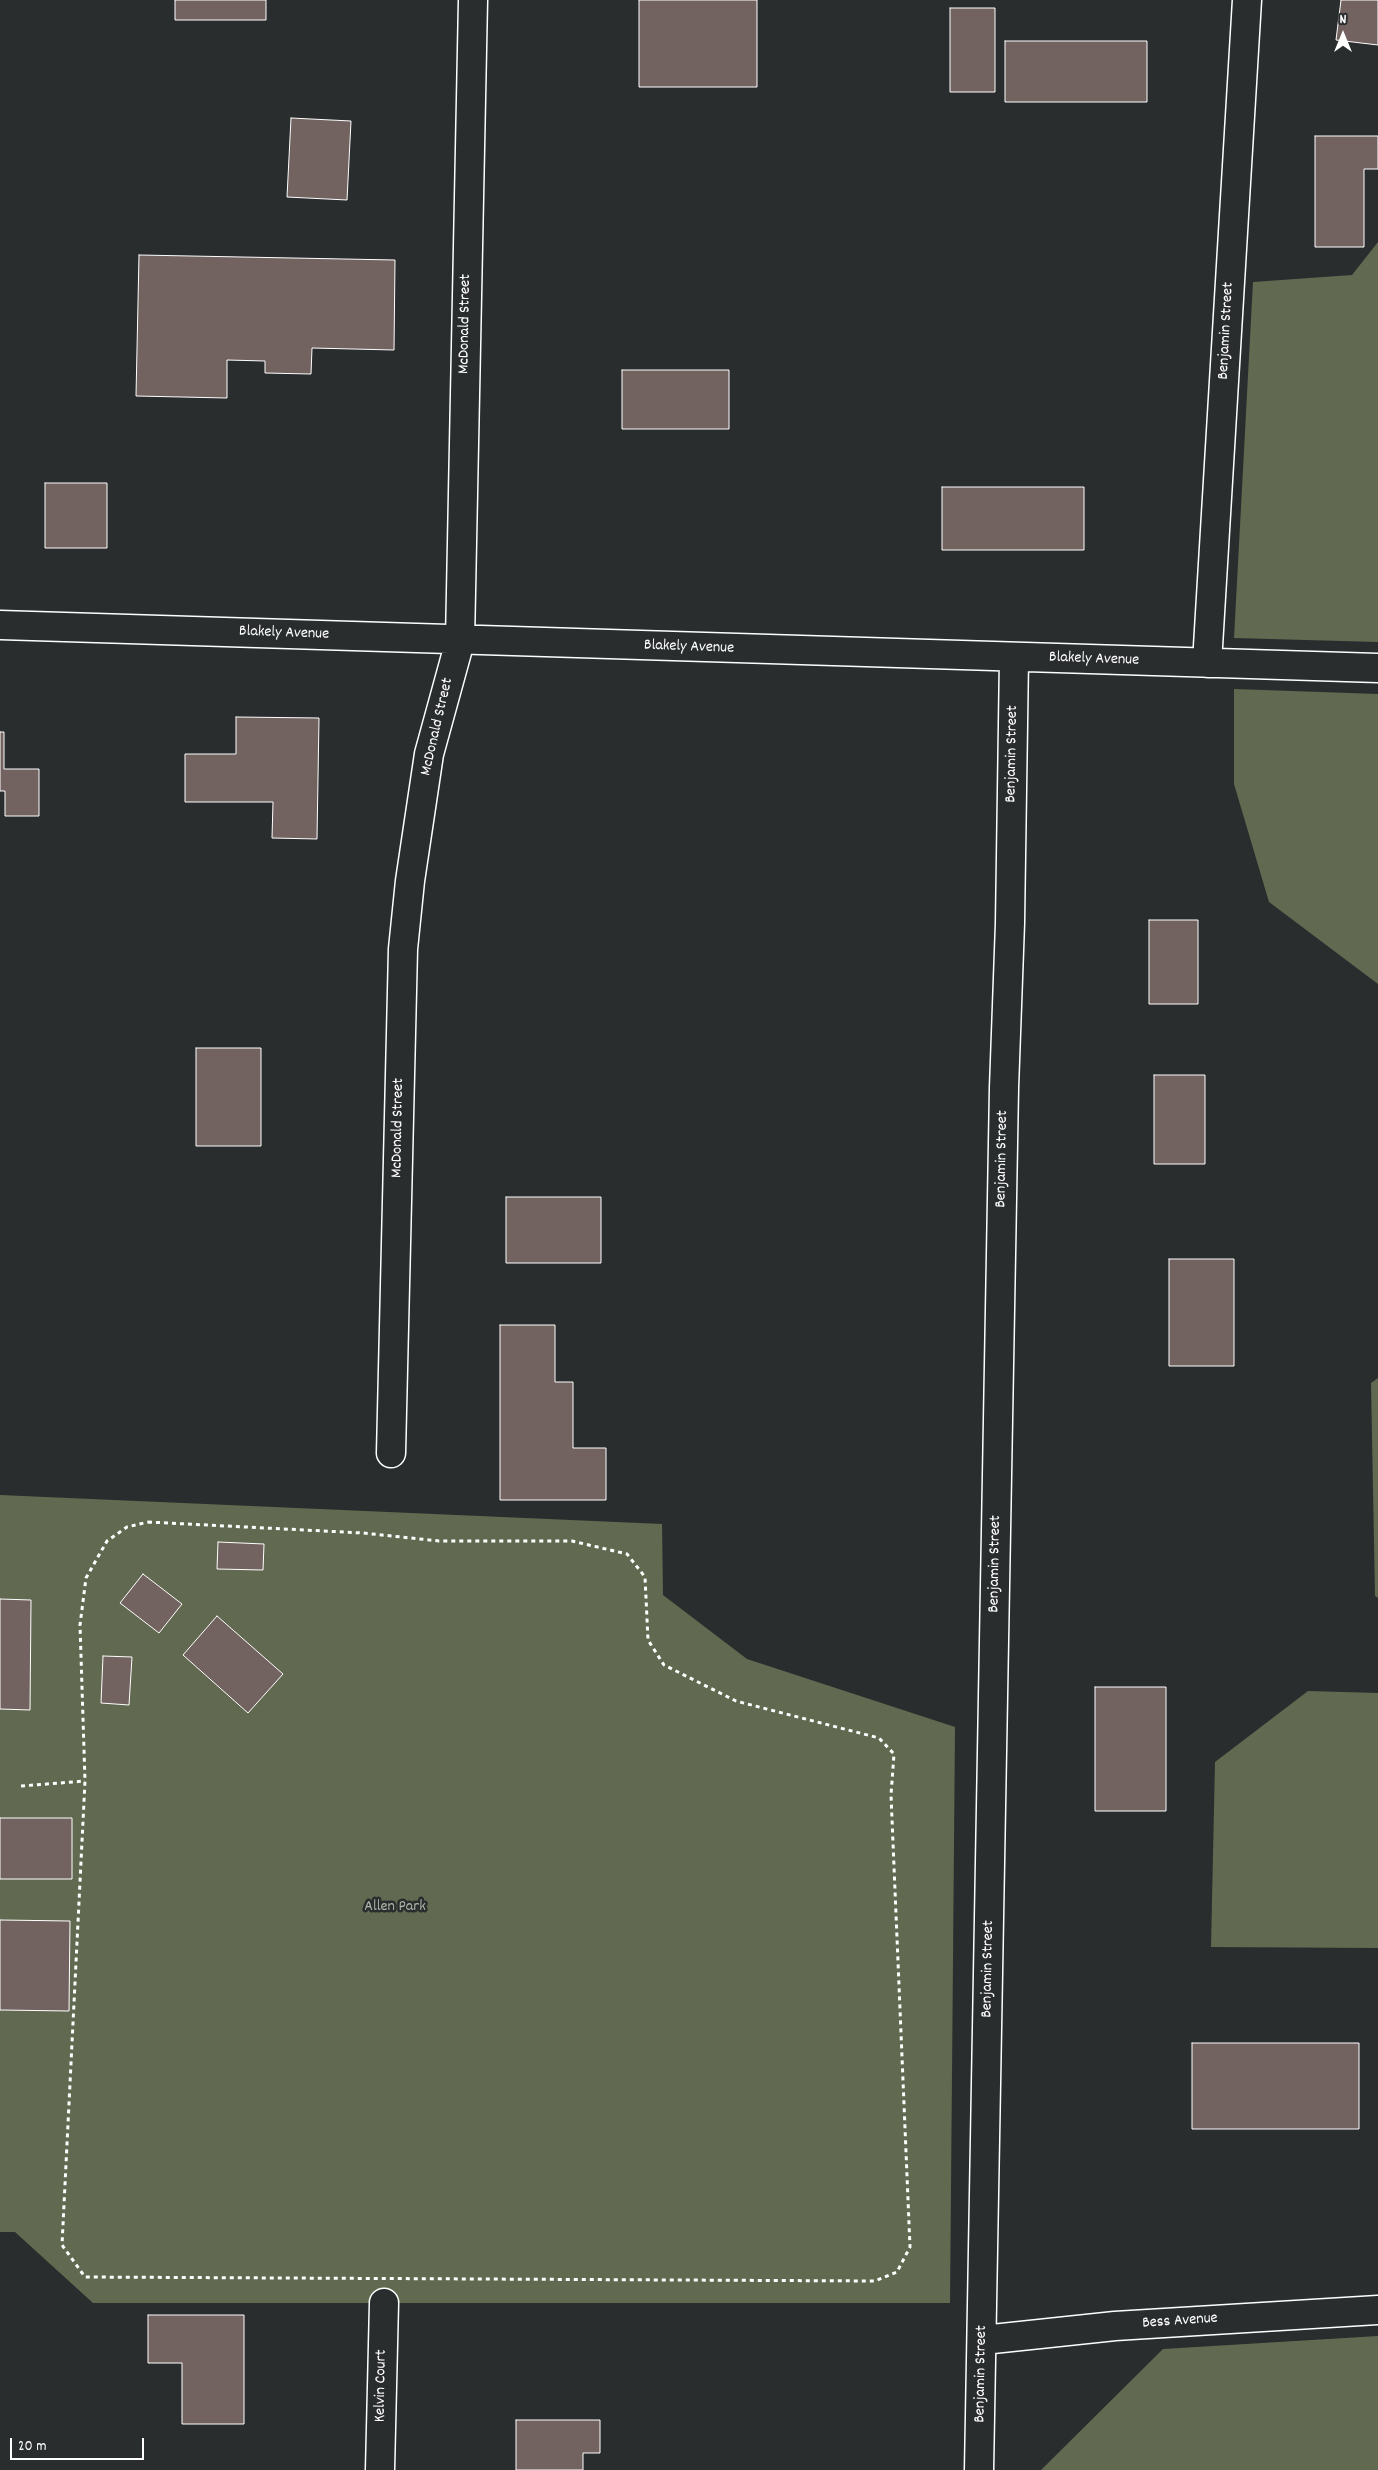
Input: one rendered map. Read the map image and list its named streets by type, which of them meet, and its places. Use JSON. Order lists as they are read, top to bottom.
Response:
{
  "streets": {
    "street": [
      "McDonald Street",
      "Benjamin Street",
      "Blakely Avenue",
      "Bess Avenue",
      "Kelvin Court"
    ]
  },
  "crossings": [
    ["McDonald Street", "Blakely Avenue"],
    ["Benjamin Street", "Blakely Avenue"],
    ["Benjamin Street", "Bess Avenue"]
  ],
  "parks": ["Allen Park"],
  "scale_bar": "20 m",
  "north": "top"
}
